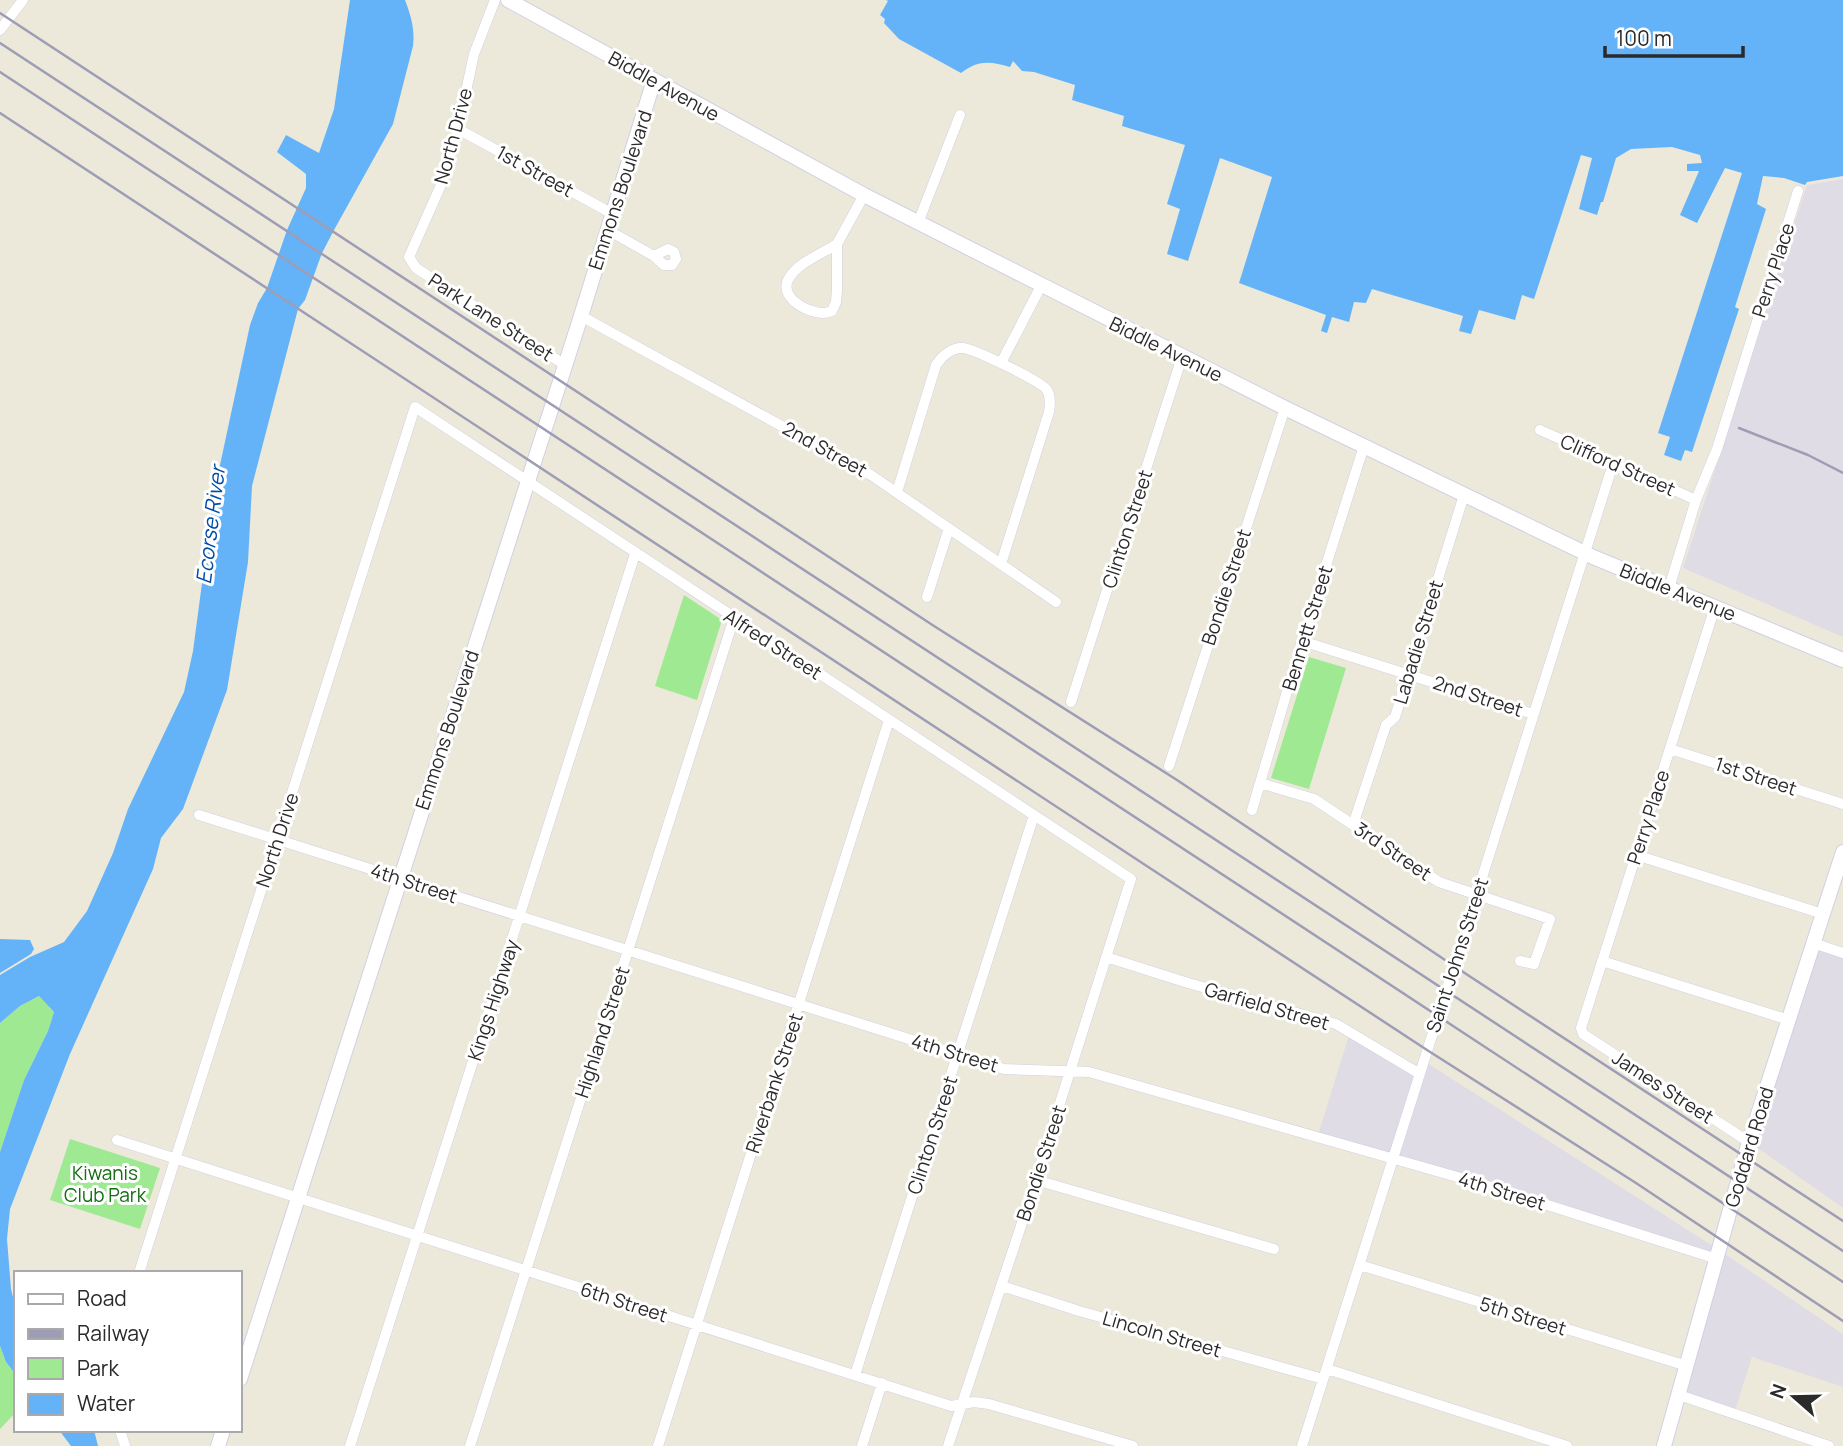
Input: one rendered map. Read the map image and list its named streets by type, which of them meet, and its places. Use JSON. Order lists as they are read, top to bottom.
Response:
{
  "streets": {
    "street": [
      "Biddle Avenue",
      "North Drive",
      "1st Street",
      "Emmons Boulevard",
      "Perry Place",
      "Park Lane Street",
      "2nd Street",
      "Clifford Street",
      "Clinton Street",
      "Bondie Street",
      "Bennett Street",
      "Labadie Street",
      "Alfred Street",
      "3rd Street",
      "4th Street",
      "Saint Johns Street",
      "Kings Highway",
      "Garfield Street",
      "Highland Street",
      "Riverbank Street",
      "James Street",
      "Goddard Road",
      "6th Street",
      "5th Street",
      "Lincoln Street"
    ]
  },
  "crossings": [
    ["Biddle Avenue", "Emmons Boulevard"],
    ["Biddle Avenue", "Perry Place"],
    ["Biddle Avenue", "Clinton Street"],
    ["Biddle Avenue", "Bondie Street"],
    ["Biddle Avenue", "Bennett Street"],
    ["Biddle Avenue", "Labadie Street"],
    ["Biddle Avenue", "Saint Johns Street"],
    ["North Drive", "1st Street"],
    ["North Drive", "Park Lane Street"],
    ["North Drive", "Alfred Street"],
    ["North Drive", "4th Street"],
    ["North Drive", "6th Street"],
    ["1st Street", "Emmons Boulevard"],
    ["1st Street", "Perry Place"],
    ["Emmons Boulevard", "Park Lane Street"],
    ["Emmons Boulevard", "2nd Street"],
    ["Emmons Boulevard", "Alfred Street"],
    ["Emmons Boulevard", "4th Street"],
    ["Emmons Boulevard", "6th Street"],
    ["Perry Place", "Clifford Street"],
    ["Perry Place", "James Street"],
    ["2nd Street", "Bennett Street"],
    ["2nd Street", "Labadie Street"],
    ["2nd Street", "Saint Johns Street"],
    ["Clifford Street", "Saint Johns Street"],
    ["Clinton Street", "Alfred Street"],
    ["Clinton Street", "4th Street"],
    ["Clinton Street", "6th Street"],
    ["Bondie Street", "Alfred Street"],
    ["Bondie Street", "4th Street"],
    ["Bondie Street", "Garfield Street"],
    ["Bondie Street", "6th Street"],
    ["Bondie Street", "Lincoln Street"],
    ["Bennett Street", "3rd Street"],
    ["Labadie Street", "3rd Street"],
    ["Alfred Street", "Kings Highway"],
    ["Alfred Street", "Highland Street"],
    ["Alfred Street", "Riverbank Street"],
    ["3rd Street", "Saint Johns Street"],
    ["4th Street", "Saint Johns Street"],
    ["4th Street", "Kings Highway"],
    ["4th Street", "Highland Street"],
    ["4th Street", "Riverbank Street"],
    ["4th Street", "Goddard Road"],
    ["Saint Johns Street", "Garfield Street"],
    ["Saint Johns Street", "5th Street"],
    ["Saint Johns Street", "Lincoln Street"],
    ["Kings Highway", "6th Street"],
    ["Highland Street", "6th Street"],
    ["Riverbank Street", "6th Street"],
    ["James Street", "Goddard Road"],
    ["Goddard Road", "5th Street"]
  ],
  "water": ["Ecorse River"],
  "parks": ["Kiwanis Club Park"],
  "legend": [
    "Road",
    "Railway",
    "Park",
    "Water"
  ],
  "scale_bar": "100 m",
  "north": "left"
}
